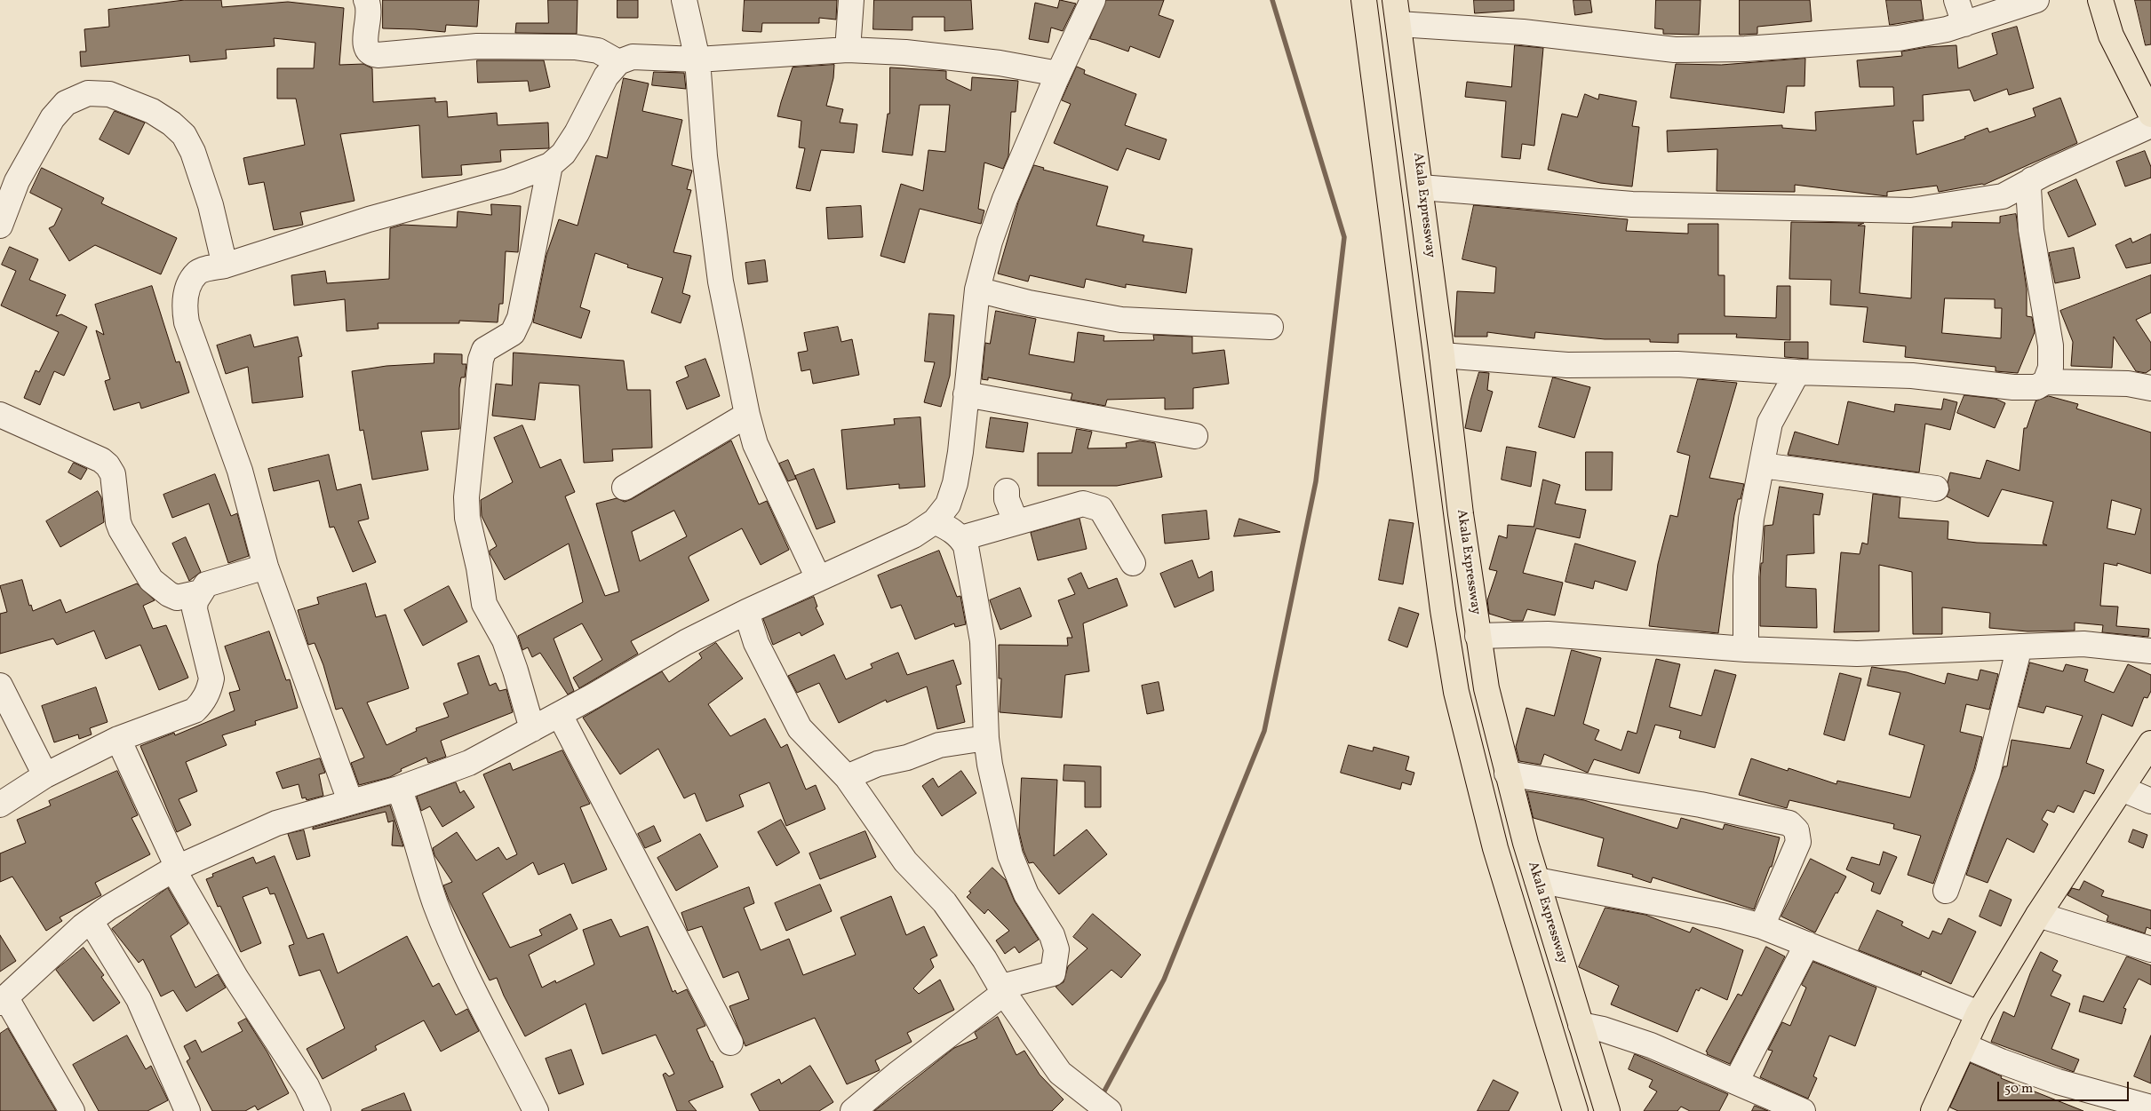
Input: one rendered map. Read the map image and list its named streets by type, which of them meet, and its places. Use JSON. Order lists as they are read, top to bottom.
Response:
{
  "streets": {
    "main road": ["Akala Expressway"]
  },
  "scale_bar": "50 m"
}
